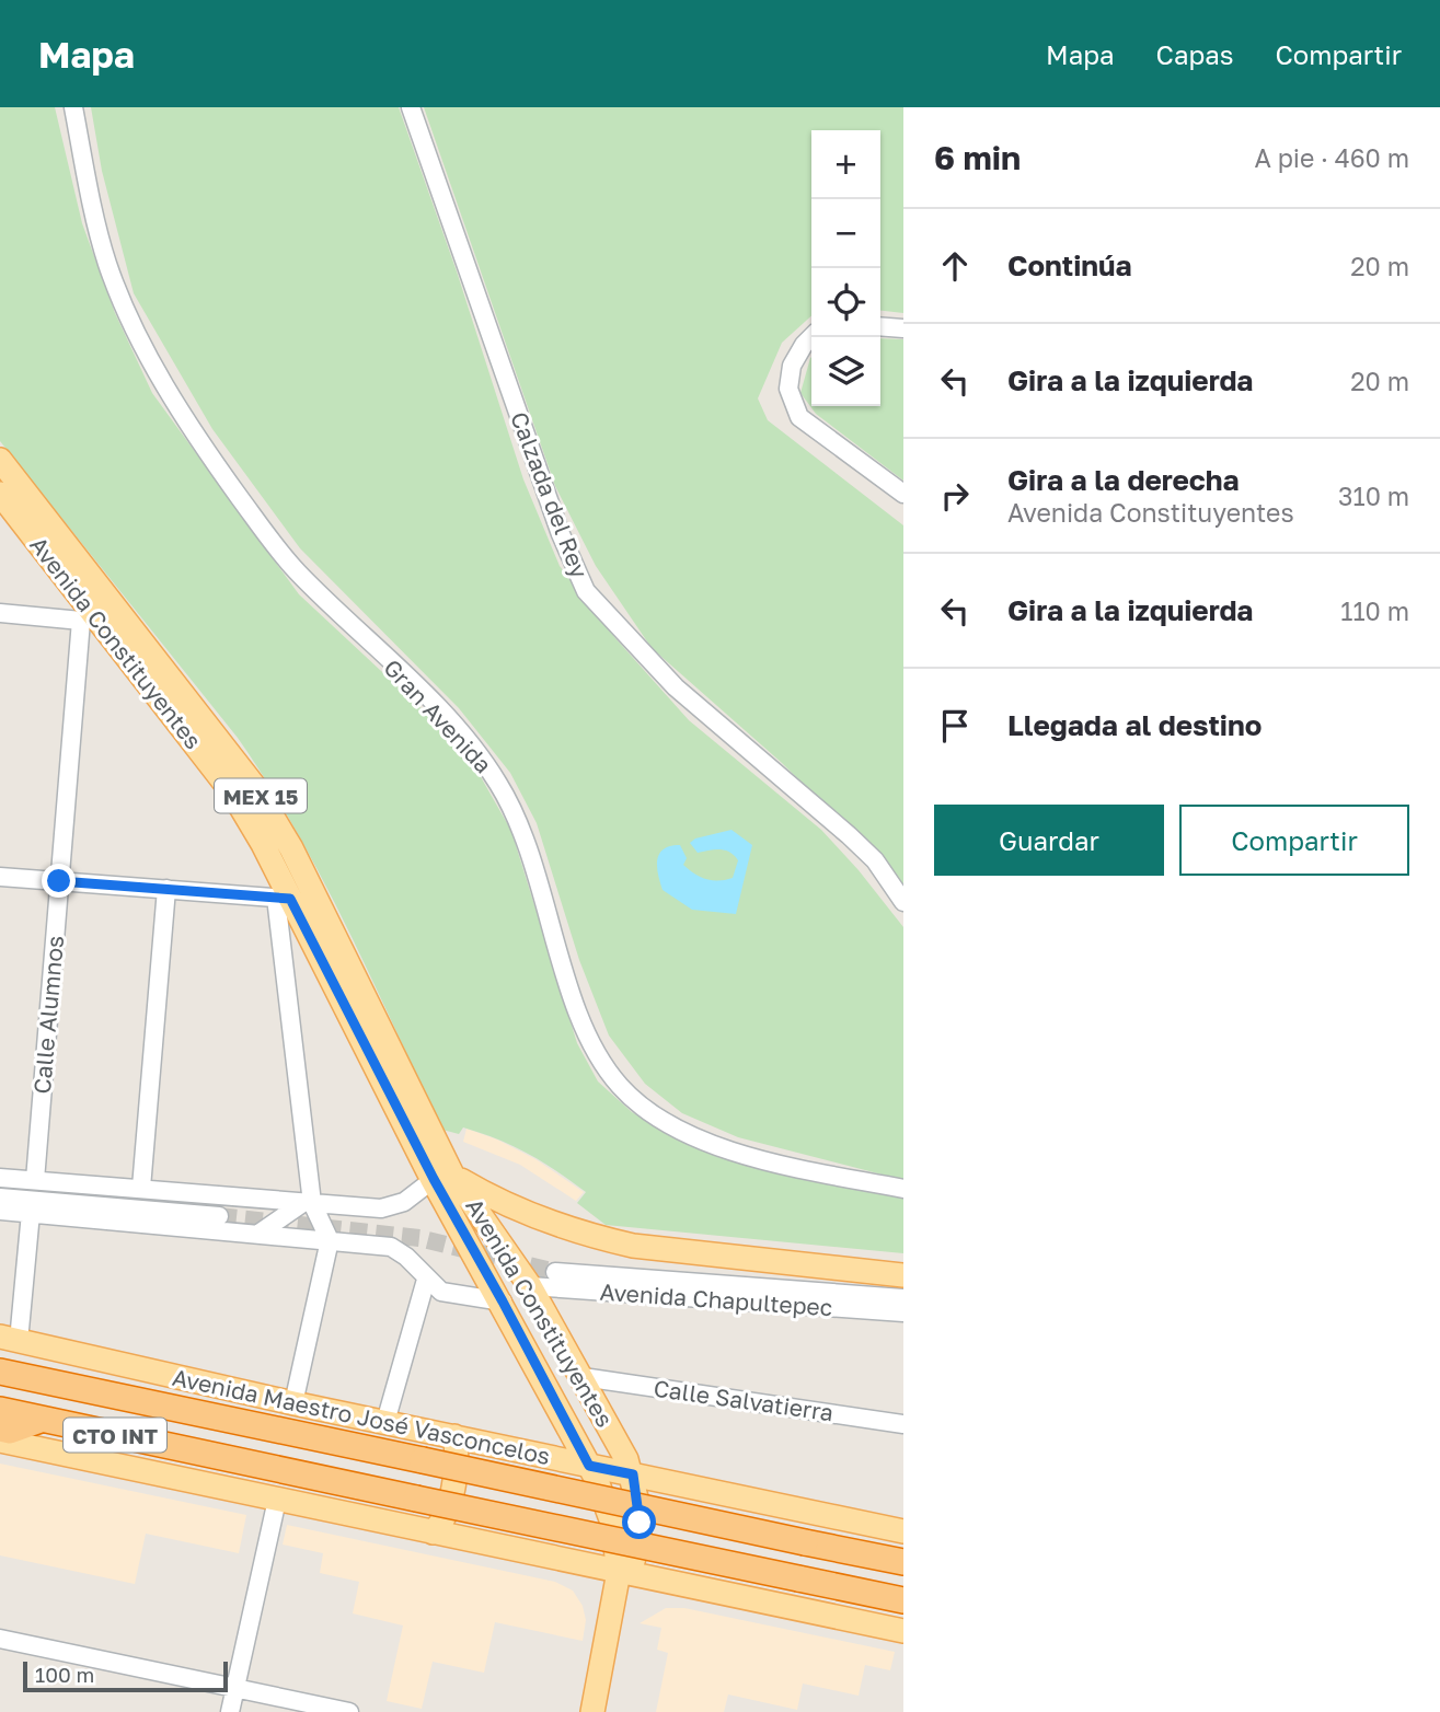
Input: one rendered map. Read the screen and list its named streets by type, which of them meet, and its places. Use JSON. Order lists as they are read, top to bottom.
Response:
{
  "streets": {
    "highway": ["CTO INT"],
    "main road": ["Avenida Constituyentes", "MEX 15", "Avenida Maestro José Vasconcelos"],
    "street": [
      "Calzada del Rey",
      "Gran Avenida",
      "Calle Alumnos",
      "Avenida Chapultepec",
      "Calle Salvatierra"
    ]
  },
  "crossings": [
    ["Avenida Constituyentes", "Calle Alumnos"],
    ["Avenida Constituyentes", "Avenida Chapultepec"],
    ["Avenida Constituyentes", "Calle Salvatierra"],
    ["Avenida Constituyentes", "Avenida Maestro José Vasconcelos"],
    ["Avenida Constituyentes", "CTO INT"]
  ],
  "scale_bar": "100 m",
  "page": {
    "header": "Mapa",
    "nav": ["Mapa", "Capas", "Compartir"],
    "heading": ["6 min", "A pie · 460 m"],
    "map_buttons": ["+", "−"],
    "list": [
      ["Continúa", "20 m"],
      ["Gira a la izquierda", "20 m"],
      ["Gira a la derecha", "Avenida Constituyentes", "310 m"],
      ["Gira a la izquierda", "110 m"],
      "Llegada al destino"
    ],
    "buttons": ["Guardar", "Compartir"],
    "scale": "100 m"
  }
}
